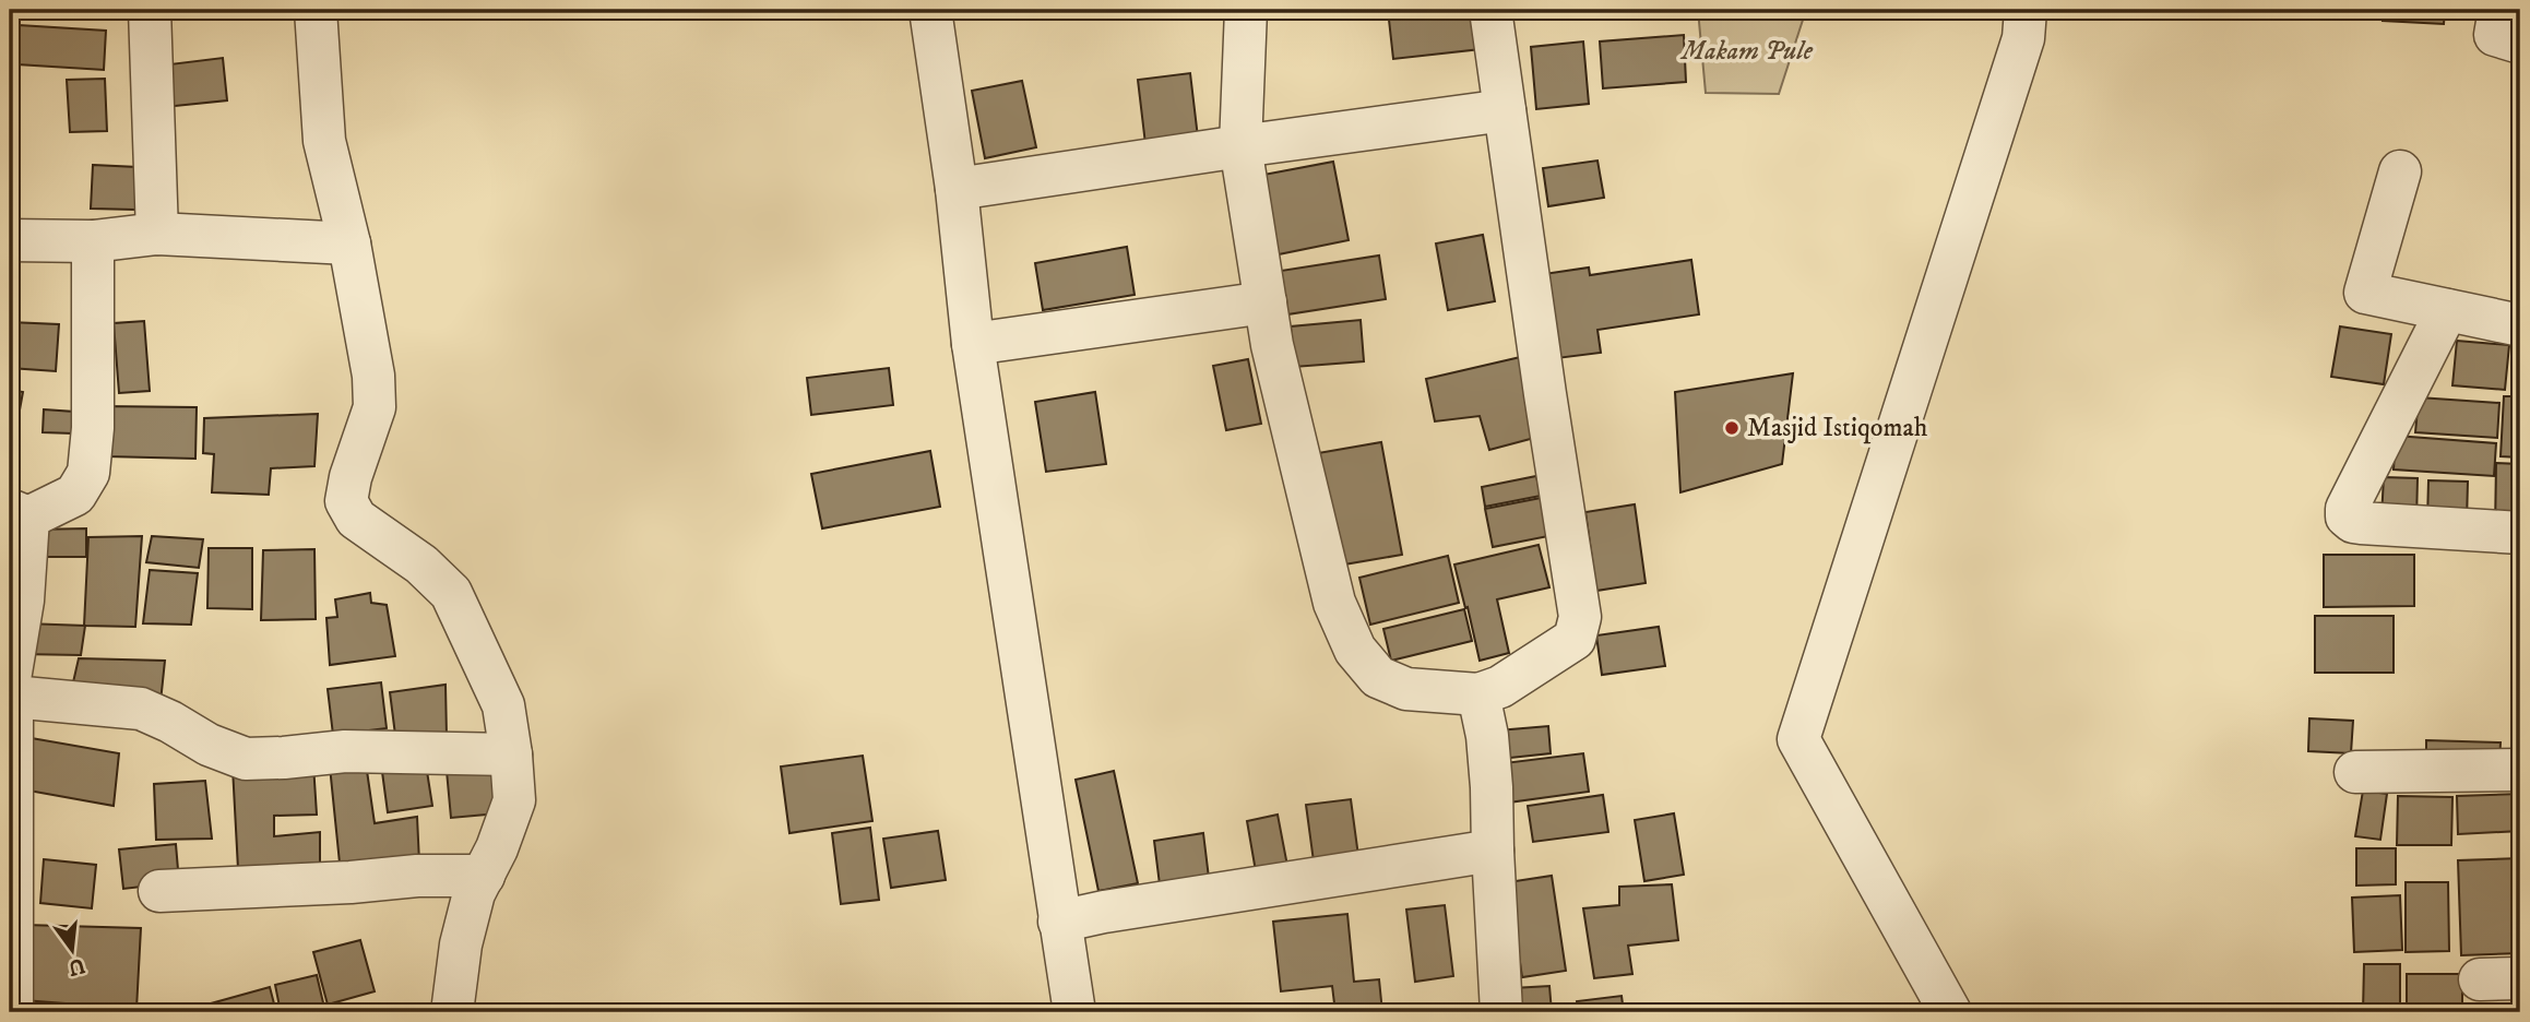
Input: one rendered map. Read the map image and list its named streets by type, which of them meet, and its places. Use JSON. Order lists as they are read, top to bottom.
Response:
{
  "parks": ["Makam Pule"],
  "places": ["Masjid Istiqomah"],
  "north": "bottom"
}
